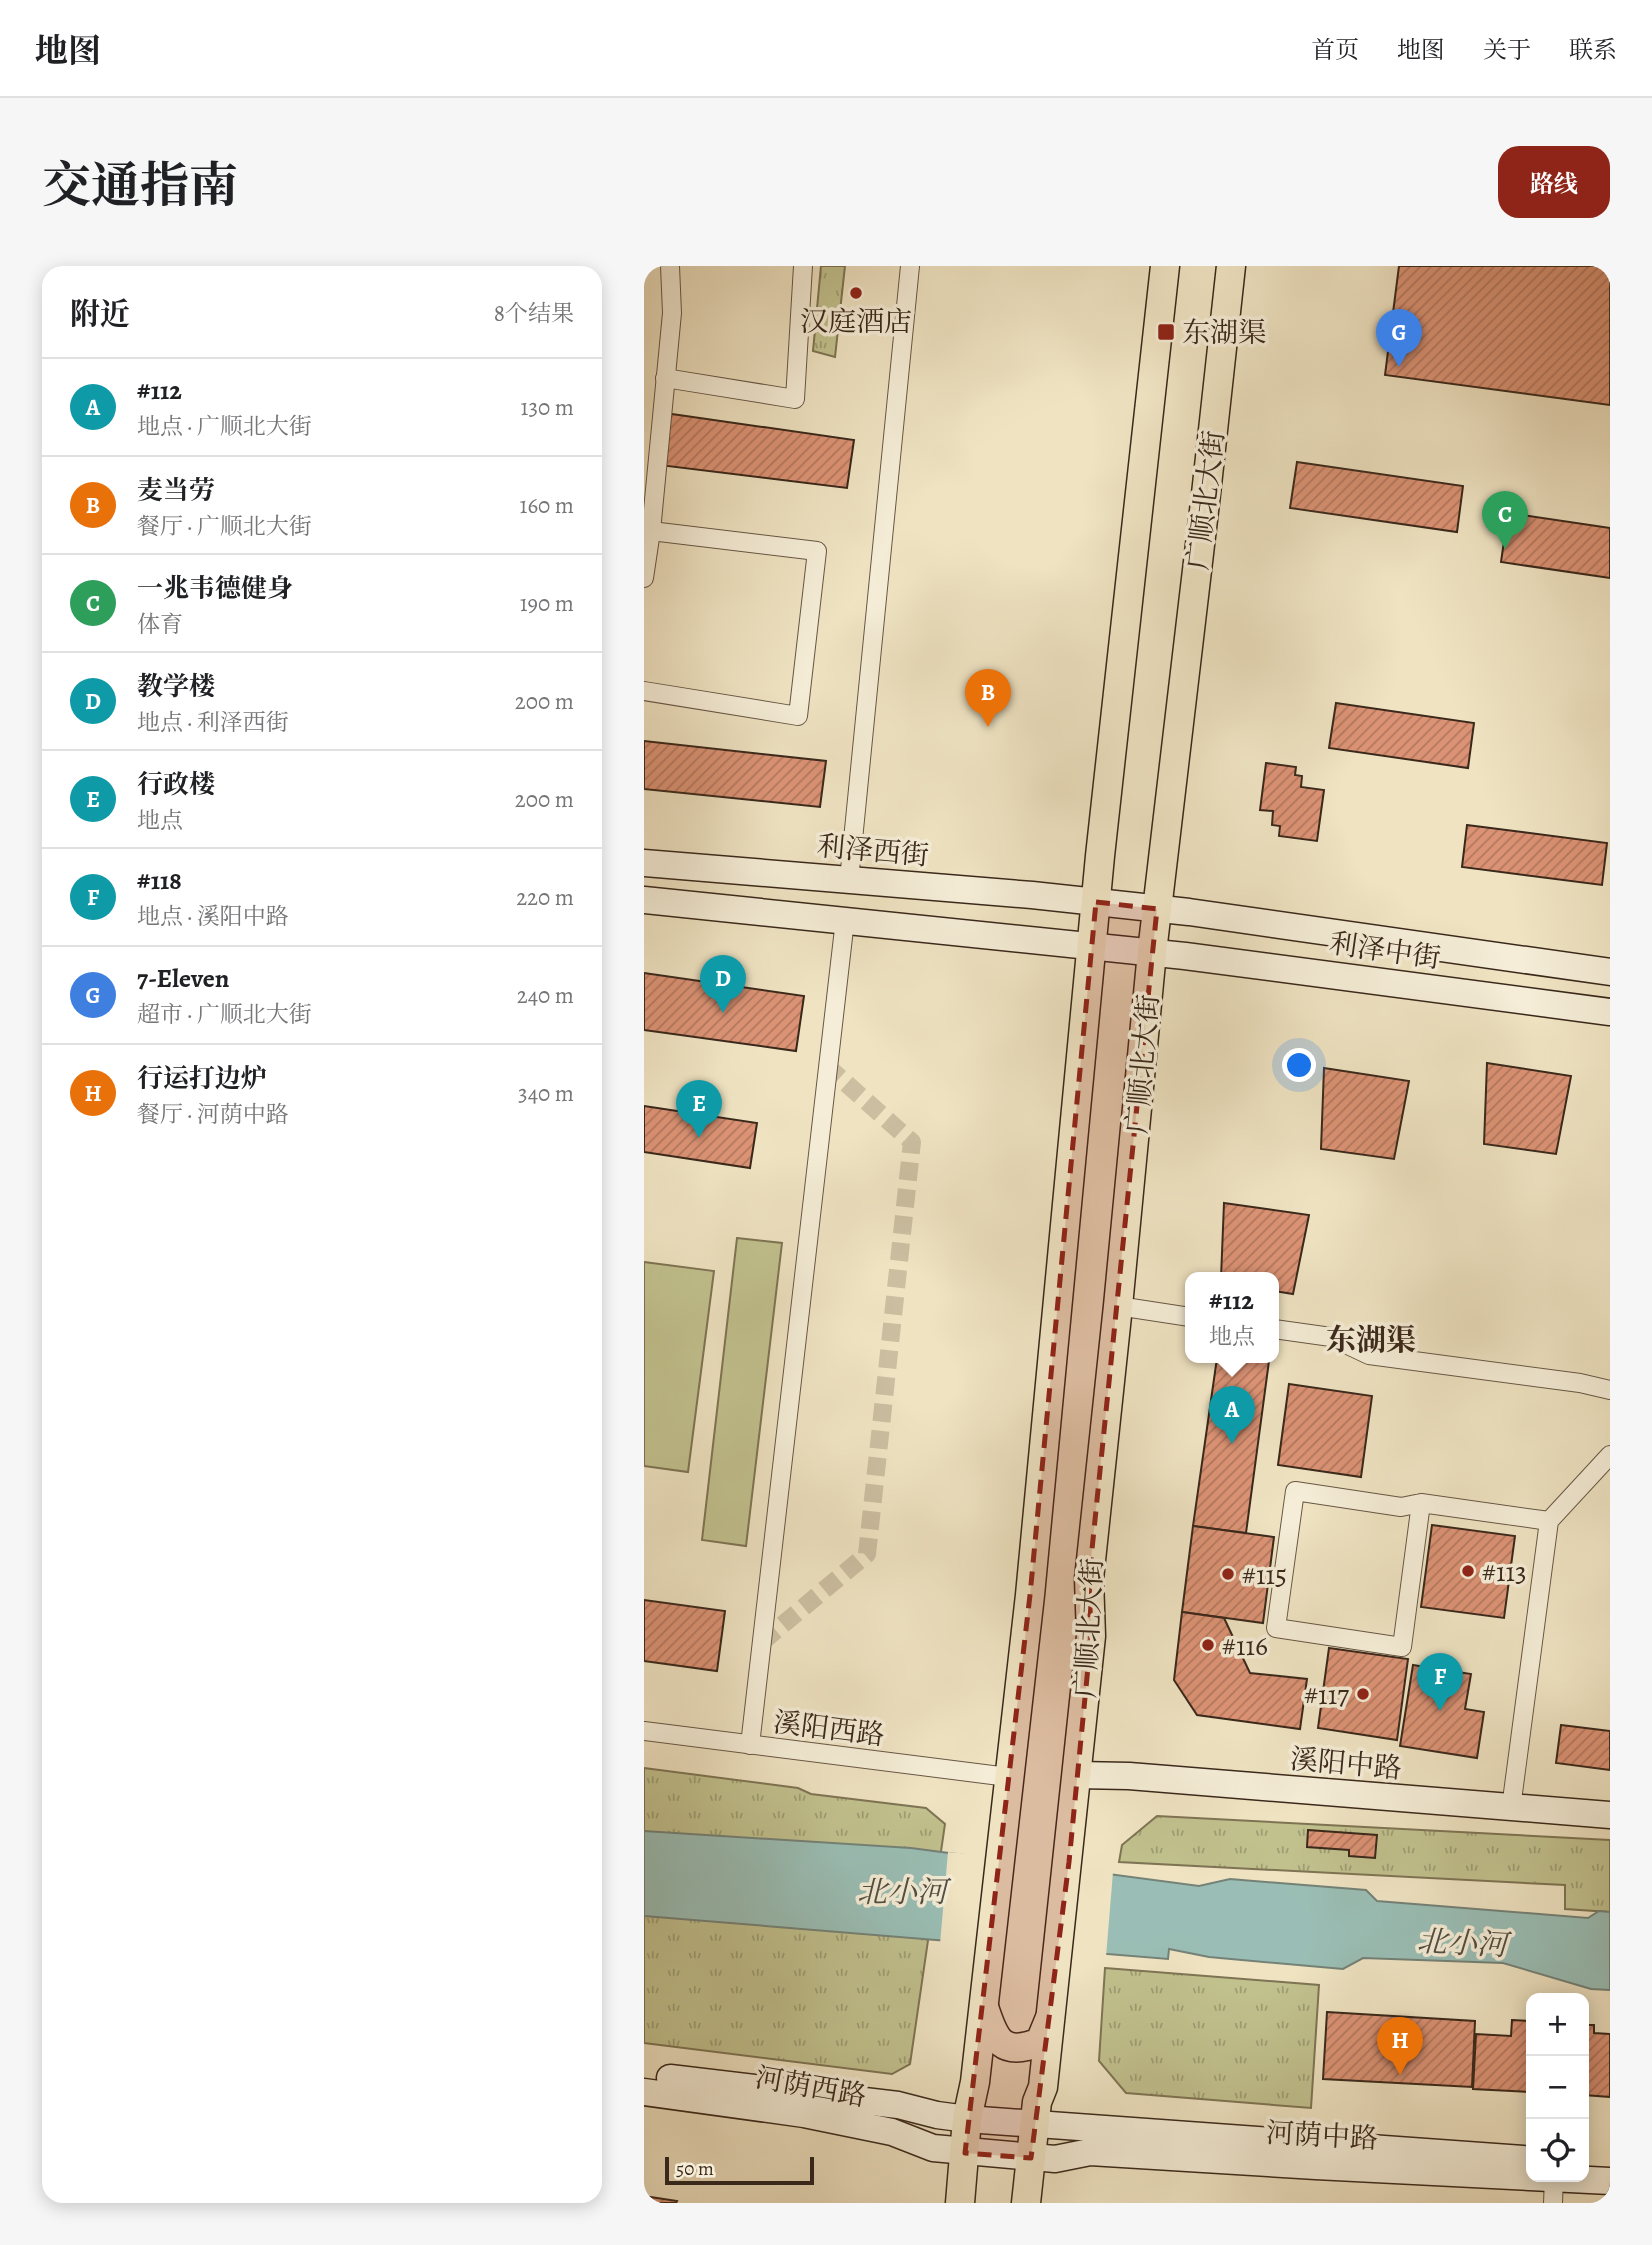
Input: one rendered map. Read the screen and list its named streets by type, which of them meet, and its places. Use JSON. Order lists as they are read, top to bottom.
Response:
{
  "streets": {
    "main road": ["广顺北大街"],
    "street": [
      "利泽西街",
      "利泽中街",
      "溪阳西路",
      "溪阳中路",
      "河荫西路",
      "河荫中路"
    ]
  },
  "crossings": [
    ["广顺北大街", "利泽西街"],
    ["广顺北大街", "利泽中街"],
    ["广顺北大街", "溪阳中路"],
    ["利泽西街", "利泽中街"],
    ["河荫西路", "河荫中路"]
  ],
  "districts": ["东湖渠"],
  "water": ["北小河"],
  "places": {
    "other": [
      "汉庭酒店",
      "#113",
      "#115",
      "#116",
      "#117"
    ],
    "transit": ["东湖渠"]
  },
  "scale_bar": "50 m",
  "page": {
    "header": "地图",
    "nav": [
      "首页",
      "地图",
      "关于",
      "联系"
    ],
    "title": "交通指南",
    "buttons": "路线",
    "heading": ["附近", "8个结果"],
    "pins": [
      "G",
      "C",
      "B",
      "D",
      "E",
      "A",
      "F",
      "H"
    ],
    "list": [
      {
        "mark": "A",
        "name": "#112",
        "note": "地点 · 广顺北大街",
        "value": "130 m"
      },
      {
        "mark": "B",
        "name": "麦当劳",
        "note": "餐厅 · 广顺北大街",
        "value": "160 m"
      },
      {
        "mark": "C",
        "name": "一兆韦德健身",
        "note": "体育",
        "value": "190 m"
      },
      {
        "mark": "D",
        "name": "教学楼",
        "note": "地点 · 利泽西街",
        "value": "200 m"
      },
      {
        "mark": "E",
        "name": "行政楼",
        "note": "地点",
        "value": "200 m"
      },
      {
        "mark": "F",
        "name": "#118",
        "note": "地点 · 溪阳中路",
        "value": "220 m"
      },
      {
        "mark": "G",
        "name": "7-Eleven",
        "note": "超市 · 广顺北大街",
        "value": "240 m"
      },
      {
        "mark": "H",
        "name": "行运打边炉",
        "note": "餐厅 · 河荫中路",
        "value": "340 m"
      }
    ],
    "popup": ["#112", "地点"],
    "map_buttons": ["+", "−"],
    "scale": "50 m"
  }
}
